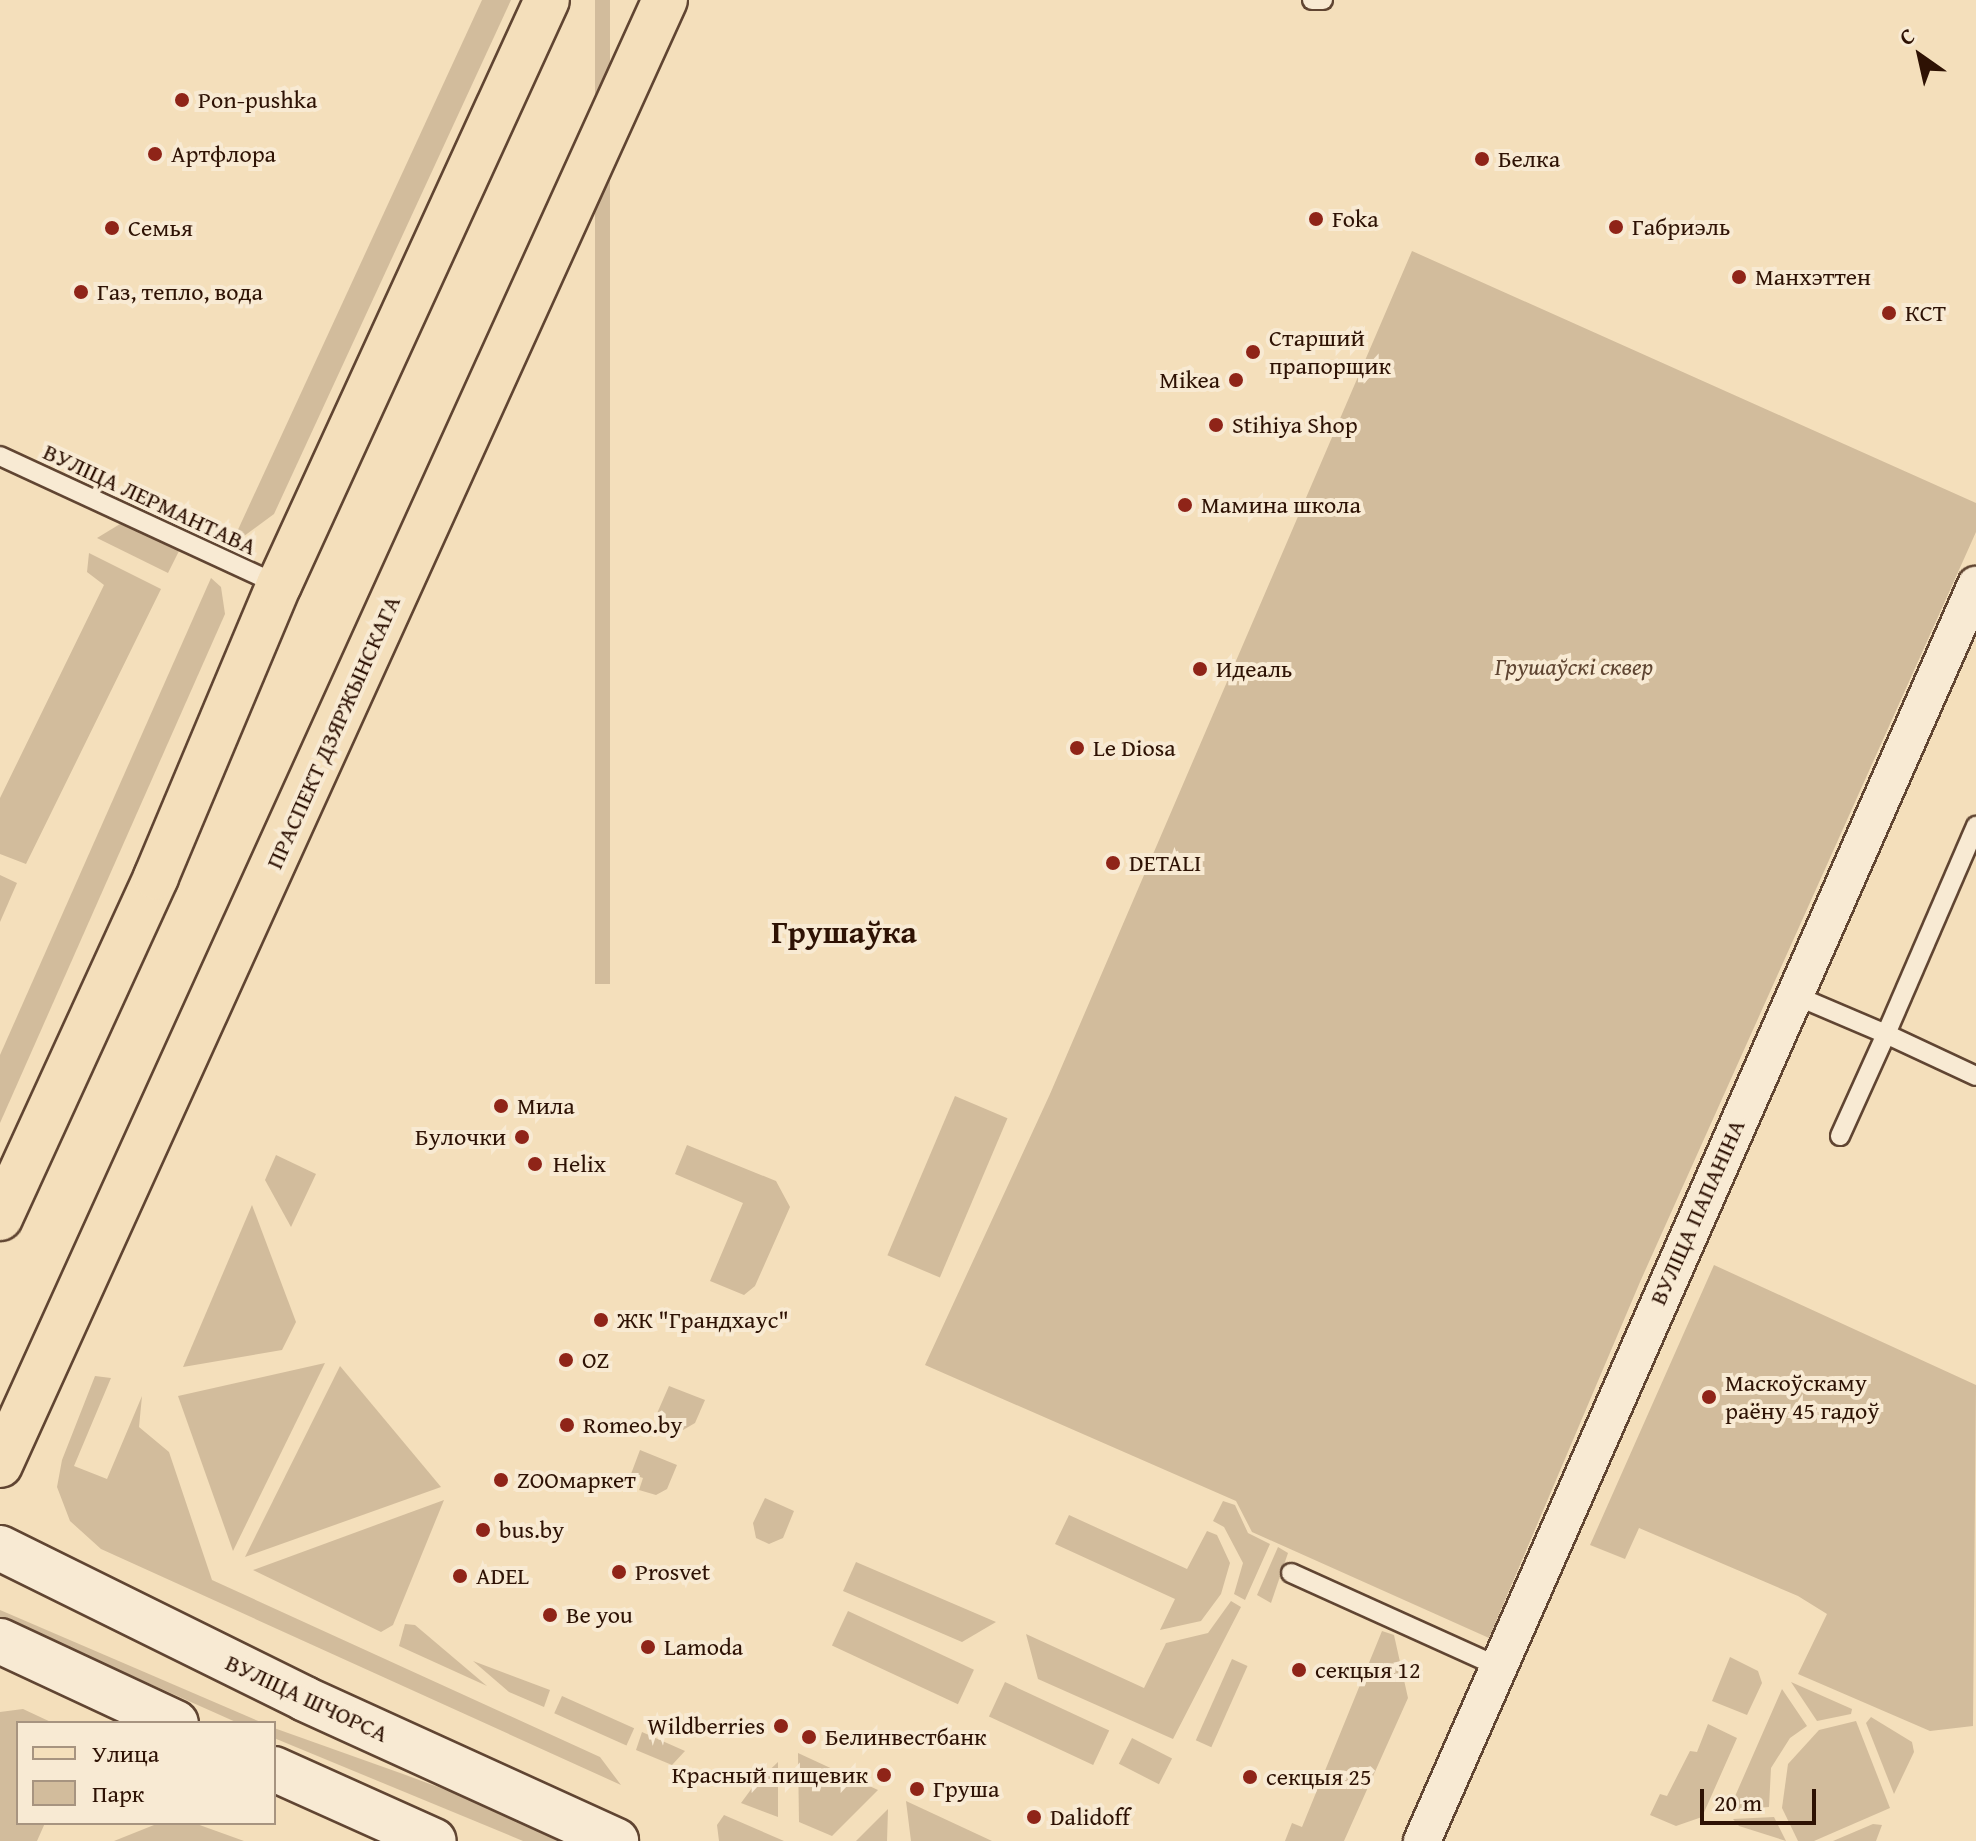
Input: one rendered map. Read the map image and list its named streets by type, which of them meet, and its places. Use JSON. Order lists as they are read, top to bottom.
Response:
{
  "streets": {
    "main road": ["ПРАСПЕКТ ДЗЯРЖЫНСКАГА", "ВУЛІЦА ШЧОРСА"],
    "street": ["ВУЛІЦА ПАПАНІНА"],
    "lane": ["ВУЛІЦА ЛЕРМАНТАВА"]
  },
  "districts": ["Грушаўка"],
  "parks": ["Грушаўскі сквер"],
  "places": [
    "Pon-pushka",
    "Артфлора",
    "Белка",
    "Foka",
    "Габриэль",
    "Семья",
    "Манхэттен",
    "Газ, тепло, вода",
    "КСТ",
    "Старший прапорщик",
    "Mikea",
    "Stihiya Shop",
    "Мамина школа",
    "Идеаль",
    "Le Diosa",
    "DETALI",
    "Мила",
    "Булочки",
    "Helix",
    "ЖК \"Грандхаус\"",
    "OZ",
    "Маскоўскаму раёну 45 гадоў",
    "Romeo.by",
    "ZOOмаркет",
    "bus.by",
    "Prosvet",
    "ADEL",
    "Be you",
    "Lamoda",
    "секцыя 12",
    "Wildberries",
    "Белинвестбанк",
    "Красный пищевик",
    "секцыя 25",
    "Груша",
    "Dalidoff"
  ],
  "legend": ["Улица", "Парк"],
  "scale_bar": "20 m",
  "north": "top left"
}
